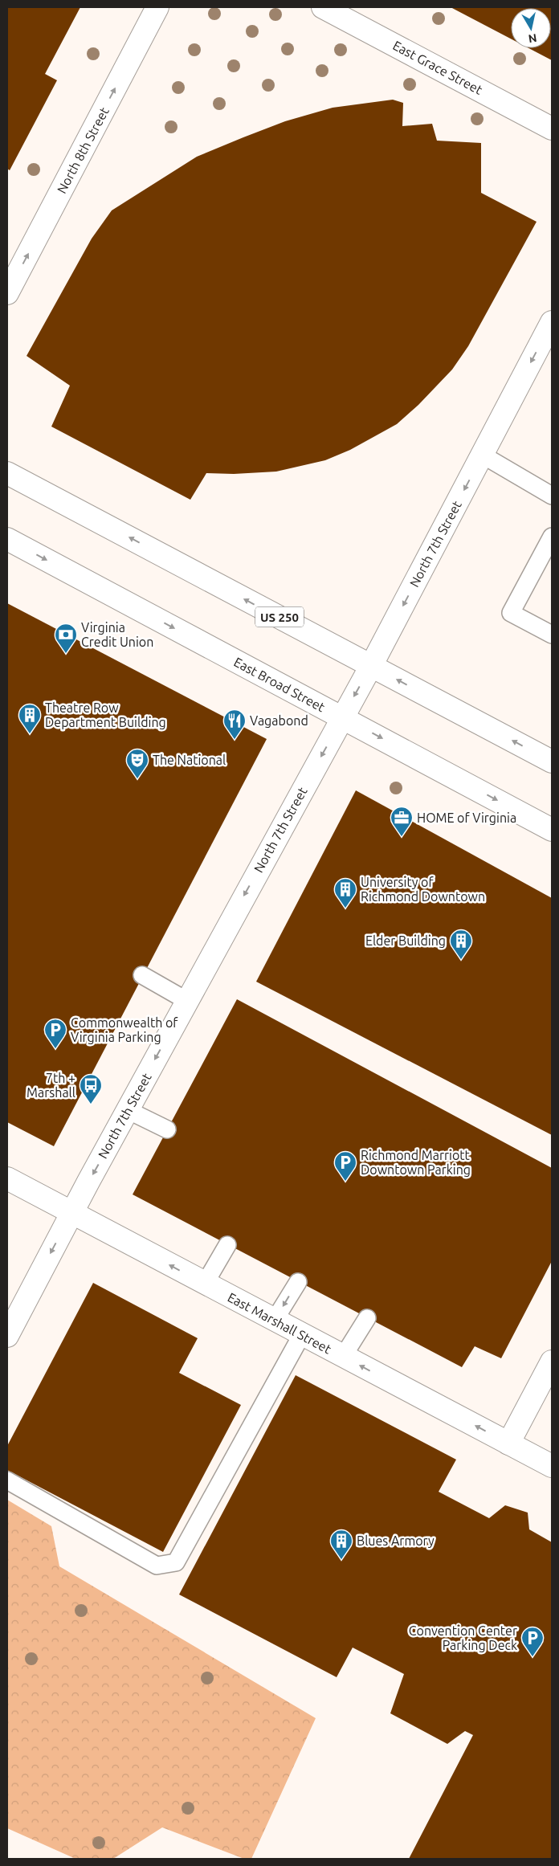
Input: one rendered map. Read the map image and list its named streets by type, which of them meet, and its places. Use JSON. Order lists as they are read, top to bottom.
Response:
{
  "streets": {
    "main road": [
      "East Grace Street",
      "North 8th Street",
      "North 7th Street",
      "US 250",
      "East Broad Street",
      "East Marshall Street"
    ]
  },
  "crossings": [
    ["North 7th Street", "US 250"],
    ["North 7th Street", "East Broad Street"],
    ["North 7th Street", "East Marshall Street"]
  ],
  "one_way": ["North 8th Street", "North 7th Street", "East Marshall Street"],
  "places": {
    "bank": ["Virginia Credit Union"],
    "building": [
      "Theatre Row Department Building",
      "University of Richmond Downtown",
      "Elder Building",
      "Blues Armory"
    ],
    "restaurant": ["Vagabond"],
    "theatre": ["The National"],
    "office": ["HOME of Virginia"],
    "parking": ["Commonwealth of Virginia Parking", "Richmond Marriott Downtown Parking", "Convention Center Parking Deck"],
    "bus stop": ["7th + Marshall"]
  },
  "north": "bottom"
}
